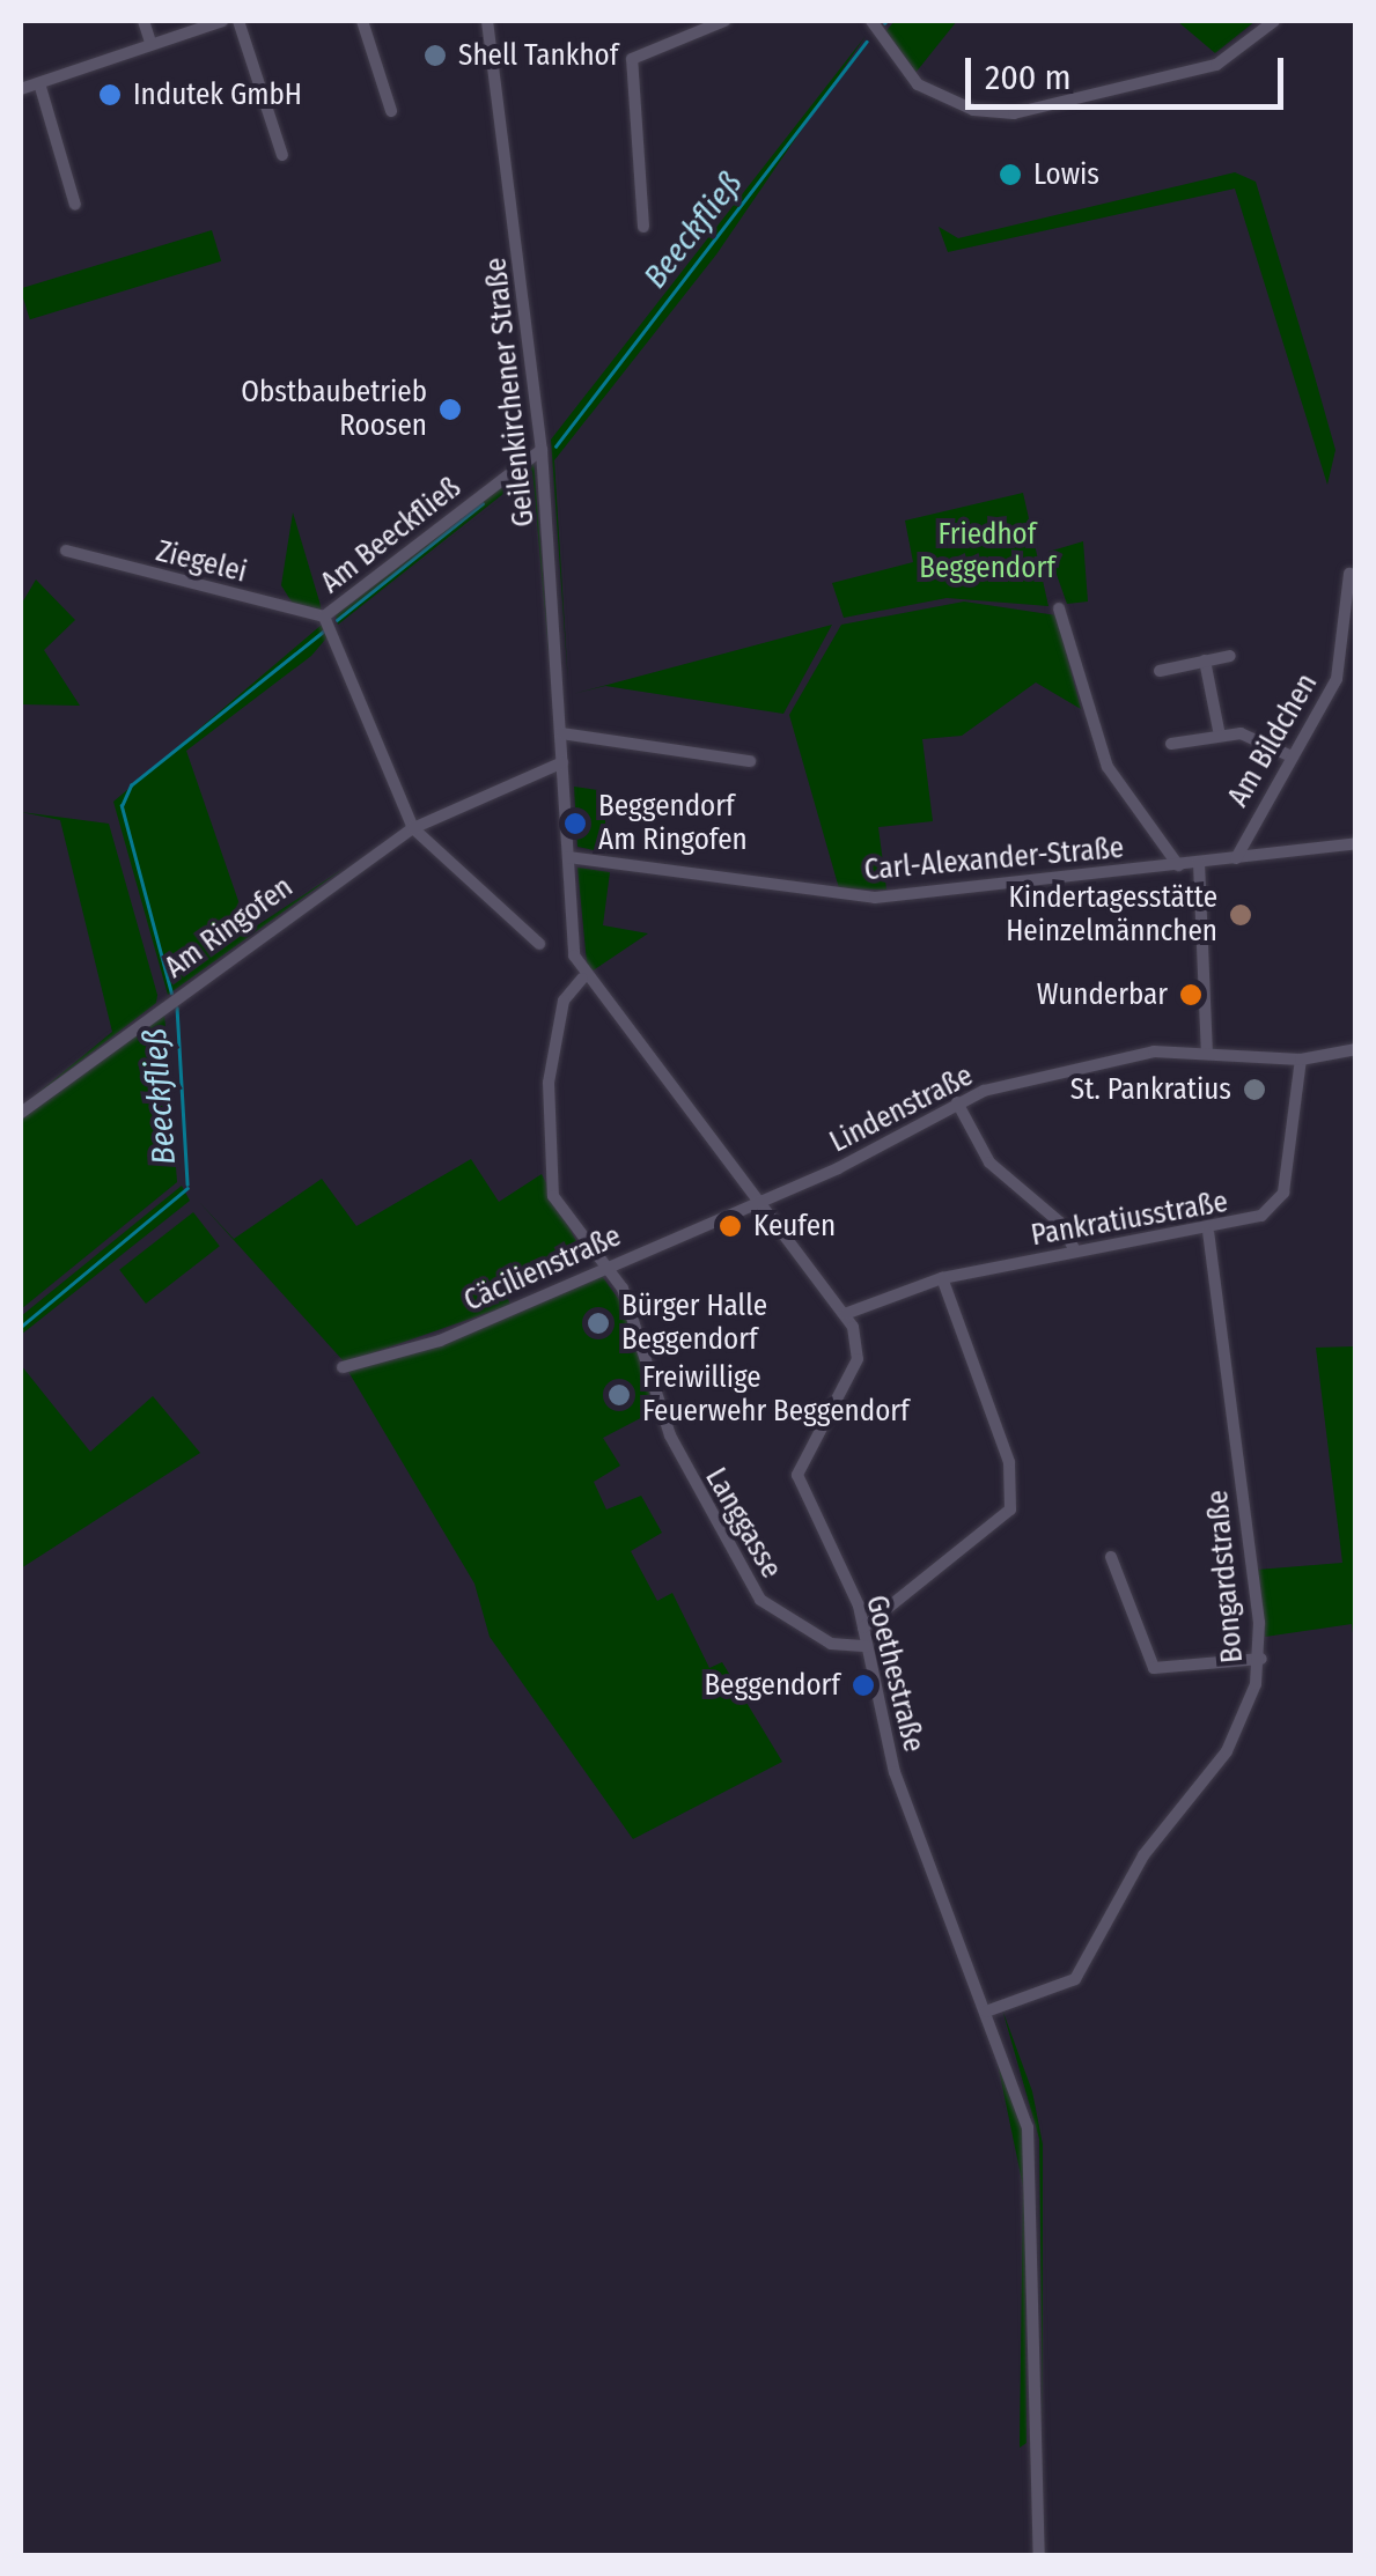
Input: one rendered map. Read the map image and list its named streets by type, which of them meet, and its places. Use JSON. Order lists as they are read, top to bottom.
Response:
{
  "streets": {
    "street": [
      "Geilenkirchener Straße",
      "Am Beeckfließ",
      "Ziegelei",
      "Am Bildchen",
      "Carl-Alexander-Straße",
      "Am Ringofen",
      "Lindenstraße",
      "Pankratiusstraße",
      "Cäcilienstraße",
      "Langgasse",
      "Bongardstraße",
      "Goethestraße"
    ]
  },
  "crossings": [
    ["Geilenkirchener Straße", "Am Beeckfließ"],
    ["Geilenkirchener Straße", "Am Ringofen"],
    ["Am Beeckfließ", "Ziegelei"],
    ["Am Bildchen", "Carl-Alexander-Straße"],
    ["Lindenstraße", "Pankratiusstraße"],
    ["Lindenstraße", "Cäcilienstraße"],
    ["Lindenstraße", "Goethestraße"],
    ["Pankratiusstraße", "Bongardstraße"],
    ["Pankratiusstraße", "Goethestraße"],
    ["Cäcilienstraße", "Langgasse"],
    ["Cäcilienstraße", "Goethestraße"],
    ["Langgasse", "Goethestraße"],
    ["Bongardstraße", "Goethestraße"]
  ],
  "water": ["Beeckfließ"],
  "parks": ["Friedhof Beggendorf"],
  "places": [
    "Shell Tankhof",
    "Indutek GmbH",
    "Lowis",
    "Obstbaubetrieb Roosen",
    "Beggendorf Am Ringofen",
    "Kindertagesstätte Heinzelmännchen",
    "Wunderbar",
    "St. Pankratius",
    "Keufen",
    "Bürger Halle Beggendorf",
    "Freiwillige Feuerwehr Beggendorf",
    "Beggendorf"
  ],
  "scale_bar": "200 m"
}
